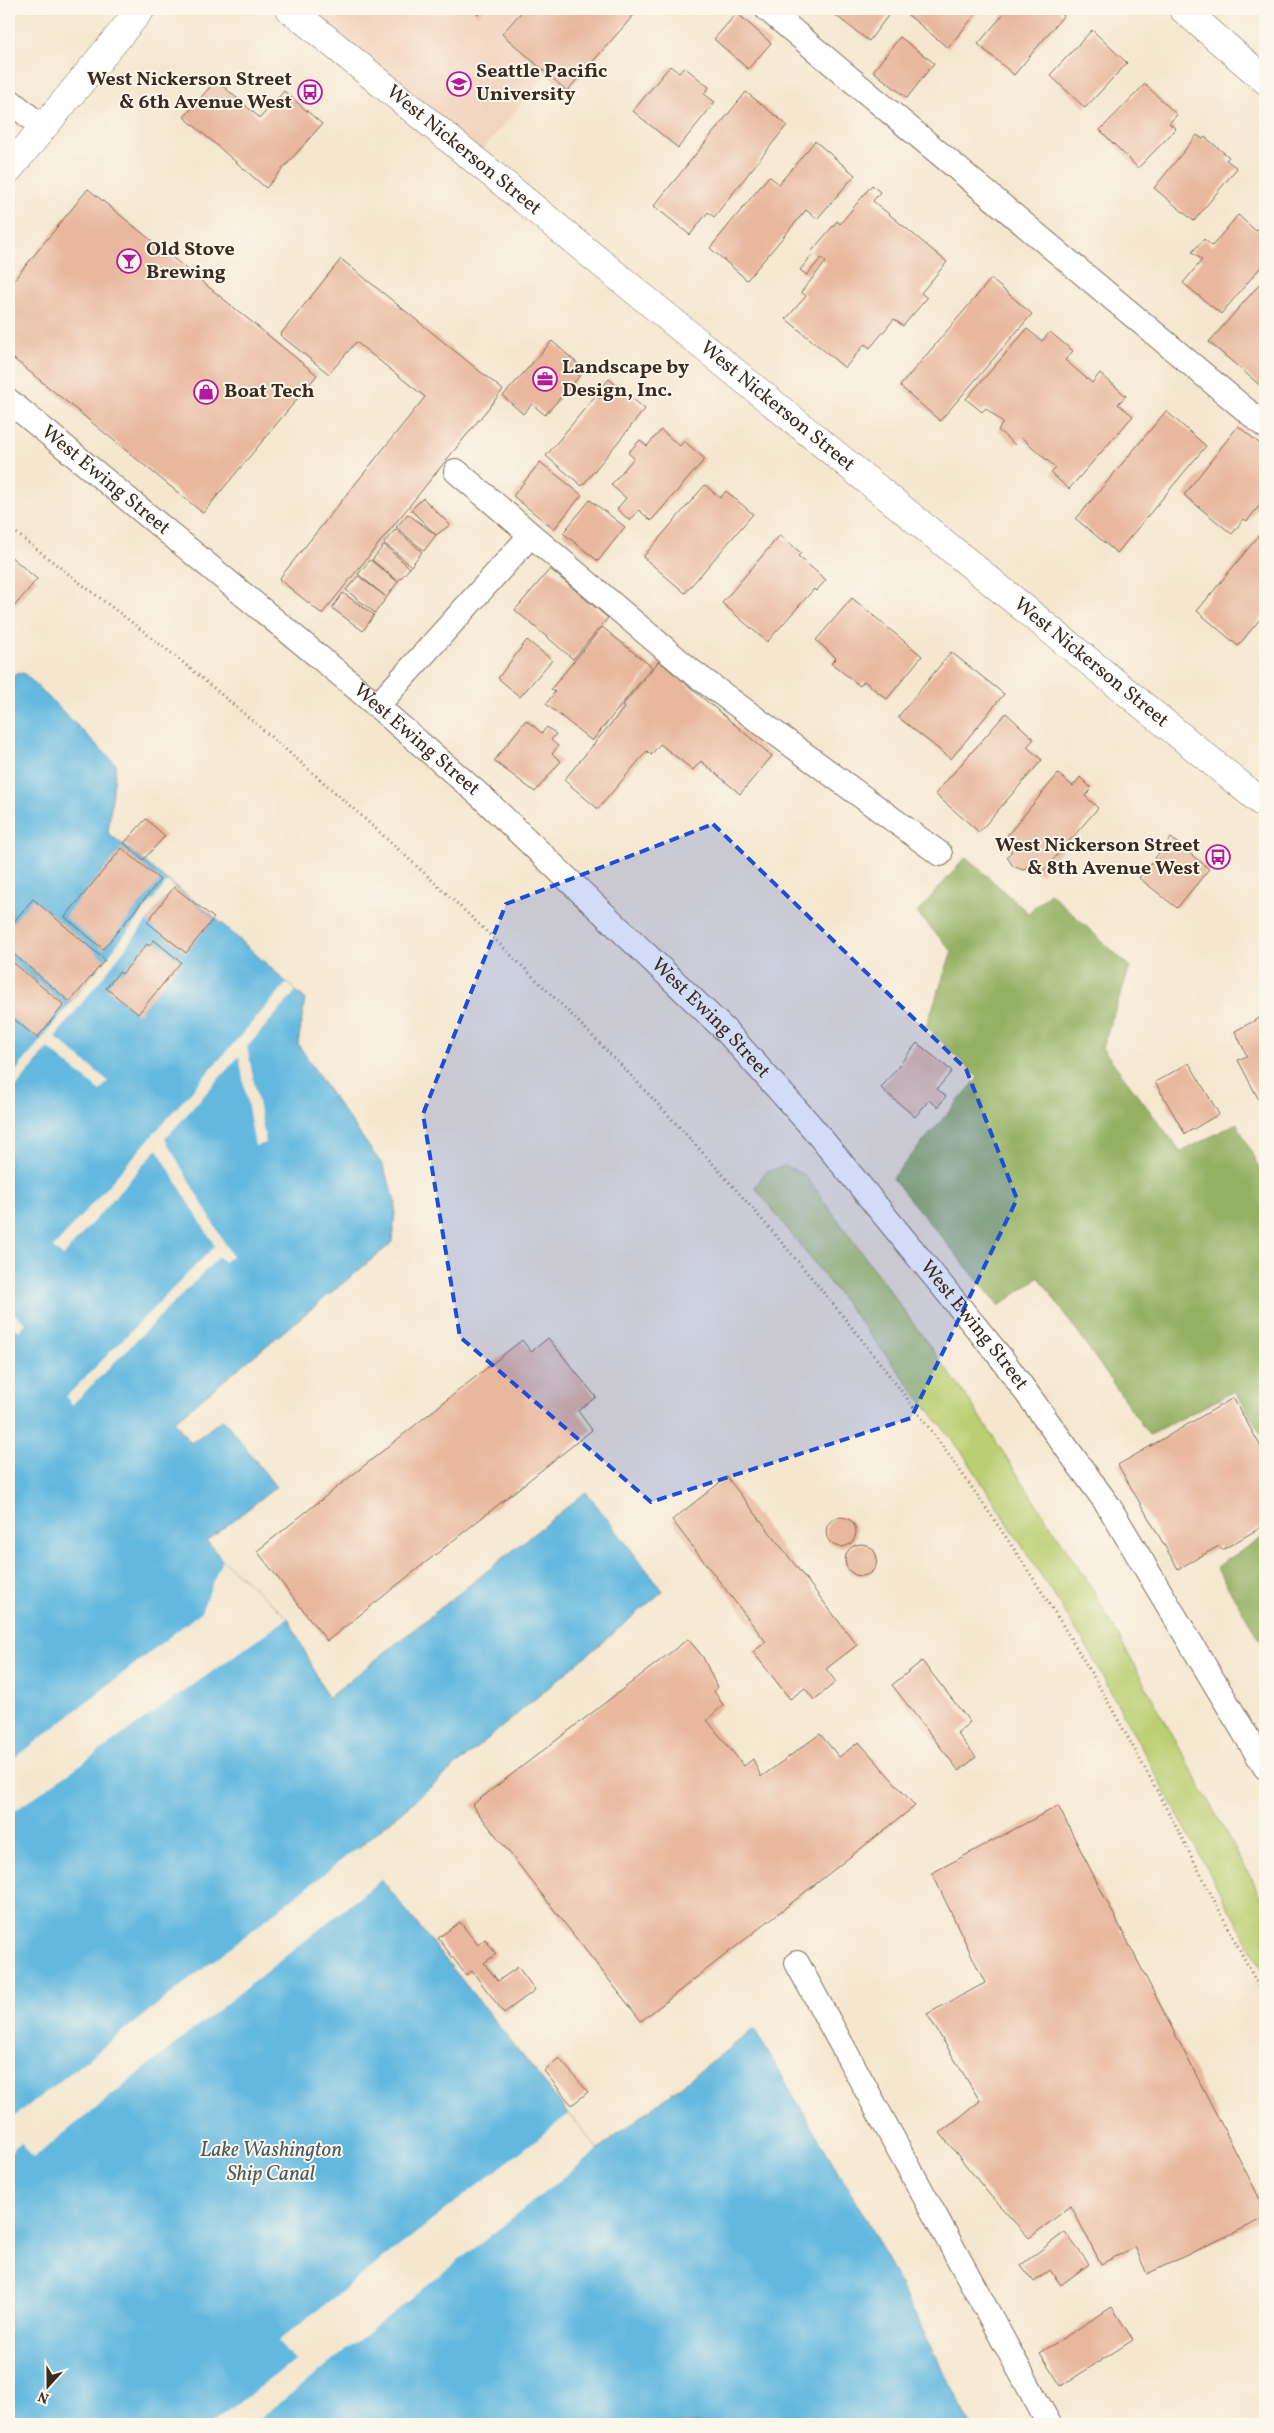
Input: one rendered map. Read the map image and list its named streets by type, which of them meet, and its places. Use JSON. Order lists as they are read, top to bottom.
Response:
{
  "streets": {
    "main road": ["West Nickerson Street"],
    "lane": ["West Ewing Street"]
  },
  "water": ["Lake Washington Ship Canal"],
  "places": {
    "school or university": ["Seattle Pacific University"],
    "bus stop": ["West Nickerson Street & 6th Avenue West", "West Nickerson Street & 8th Avenue West"],
    "bar": ["Old Stove Brewing"],
    "office": ["Landscape by Design, Inc."],
    "shop": ["Boat Tech"]
  },
  "north": "bottom"
}
